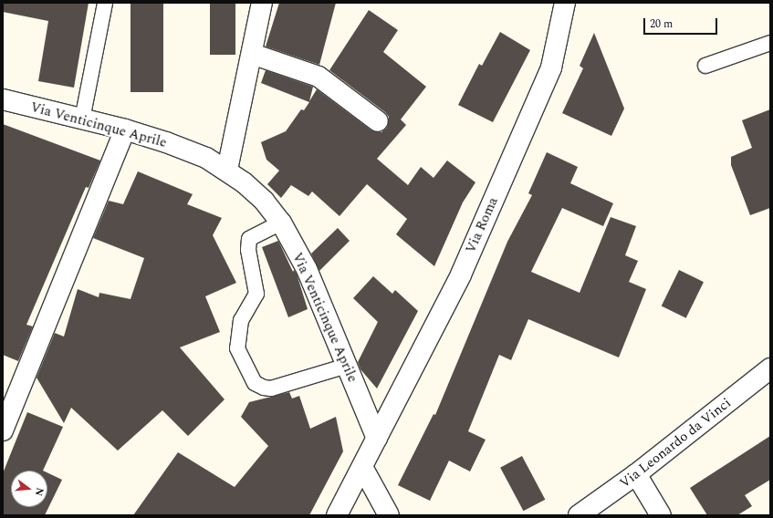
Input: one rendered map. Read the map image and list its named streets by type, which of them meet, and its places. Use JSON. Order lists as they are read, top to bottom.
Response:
{
  "streets": {
    "street": ["Via Venticinque Aprile", "Via Roma", "Via Leonardo da Vinci"]
  },
  "crossings": [
    ["Via Venticinque Aprile", "Via Roma"]
  ],
  "scale_bar": "20 m",
  "north": "right"
}
